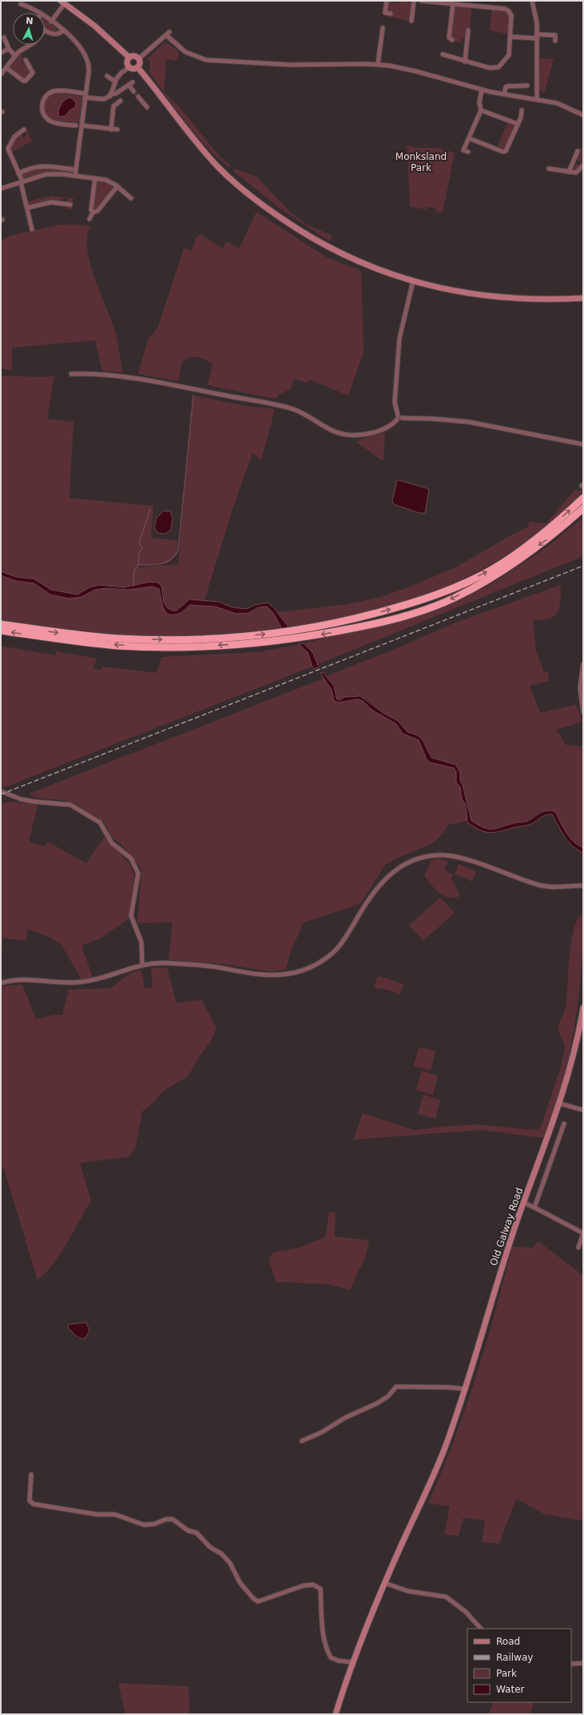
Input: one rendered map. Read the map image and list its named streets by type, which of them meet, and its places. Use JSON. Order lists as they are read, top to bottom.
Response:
{
  "streets": {
    "main road": ["Old Galway Road"]
  },
  "parks": ["Monksland Park"],
  "legend": [
    "Road",
    "Railway",
    "Park",
    "Water"
  ],
  "north": "top"
}
